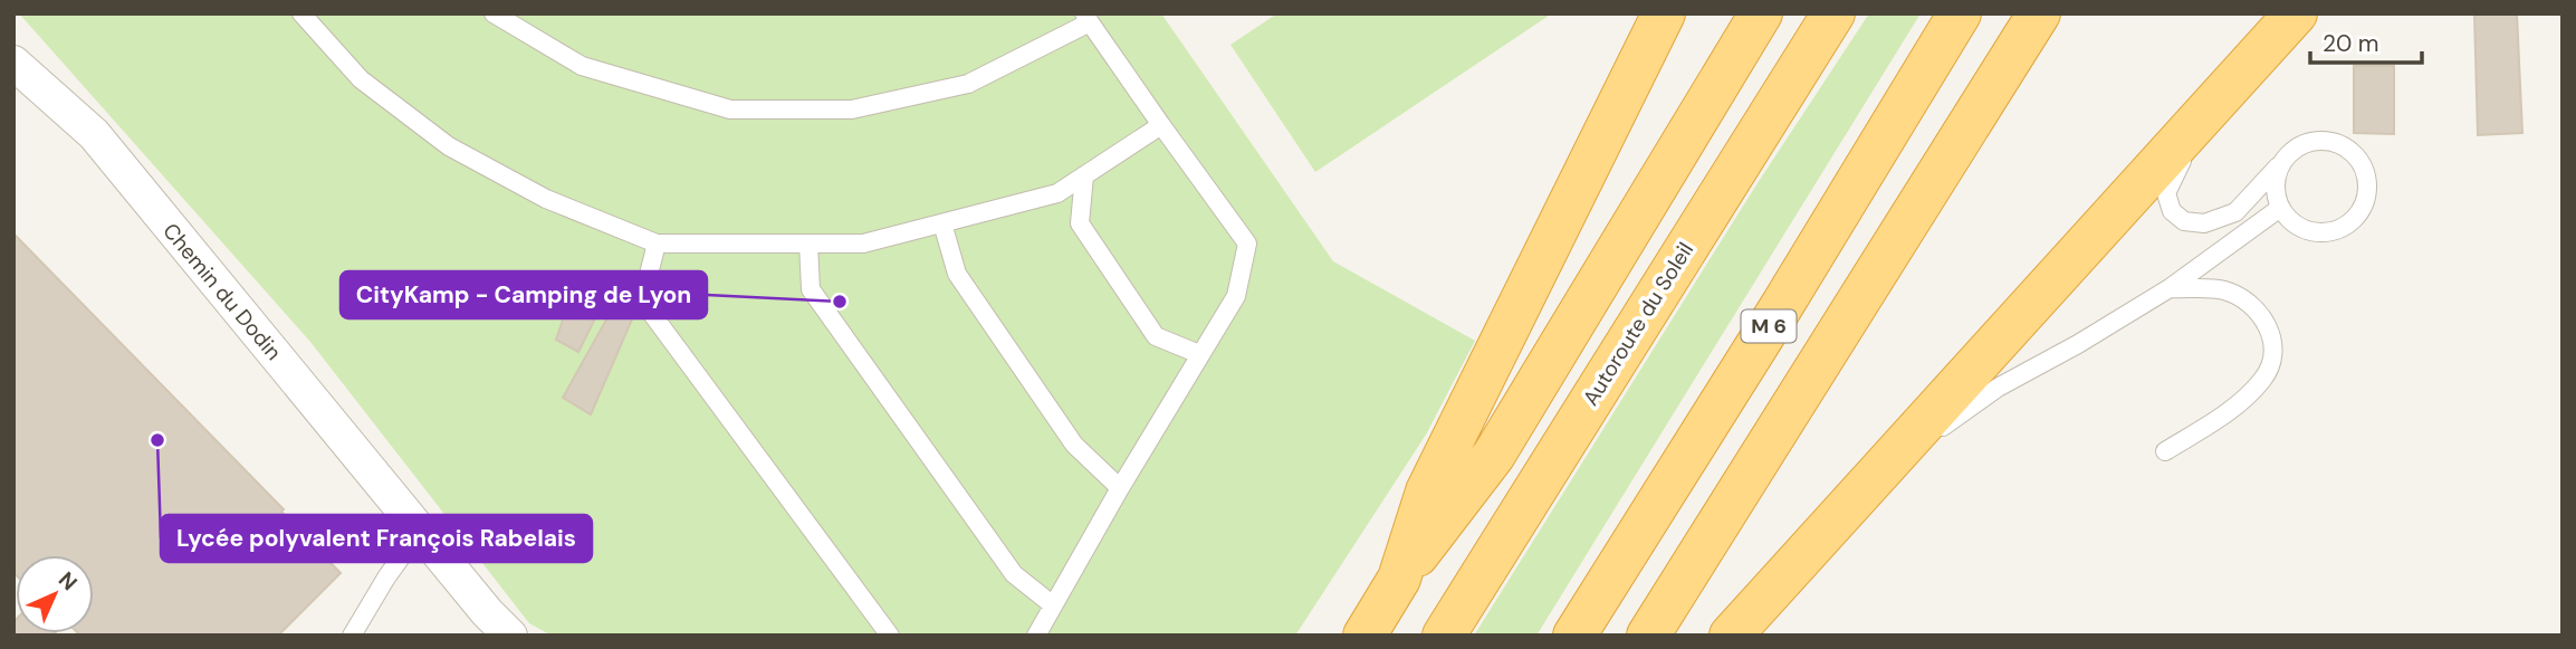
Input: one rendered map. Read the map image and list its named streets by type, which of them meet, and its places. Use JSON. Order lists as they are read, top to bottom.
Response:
{
  "streets": {
    "highway": ["Autoroute du Soleil", "M 6"],
    "street": ["Chemin du Dodin"]
  },
  "places": ["CityKamp - Camping de Lyon", "Lycée polyvalent François Rabelais"],
  "scale_bar": "20 m",
  "north": "top right"
}
